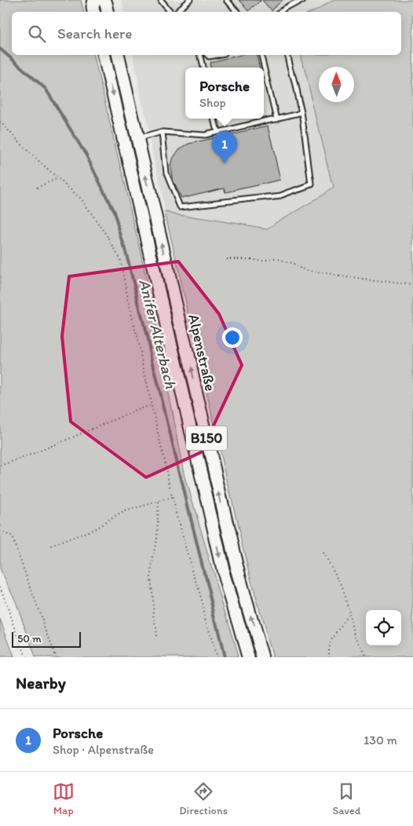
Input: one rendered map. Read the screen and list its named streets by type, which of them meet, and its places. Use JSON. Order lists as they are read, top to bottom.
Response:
{
  "streets": {
    "main road": ["Alpenstraße", "B150"]
  },
  "water": ["Anifer Alterbach"],
  "scale_bar": "50 m",
  "north": "top",
  "page": {
    "search": "Search here",
    "popup": ["Porsche", "Shop"],
    "pins": "1",
    "scale": "50 m",
    "heading": "Nearby",
    "list": [
      {
        "mark": "1",
        "name": "Porsche",
        "note": "Shop · Alpenstraße",
        "value": "130 m"
      }
    ],
    "nav": ["Map", "Directions", "Saved"]
  }
}
